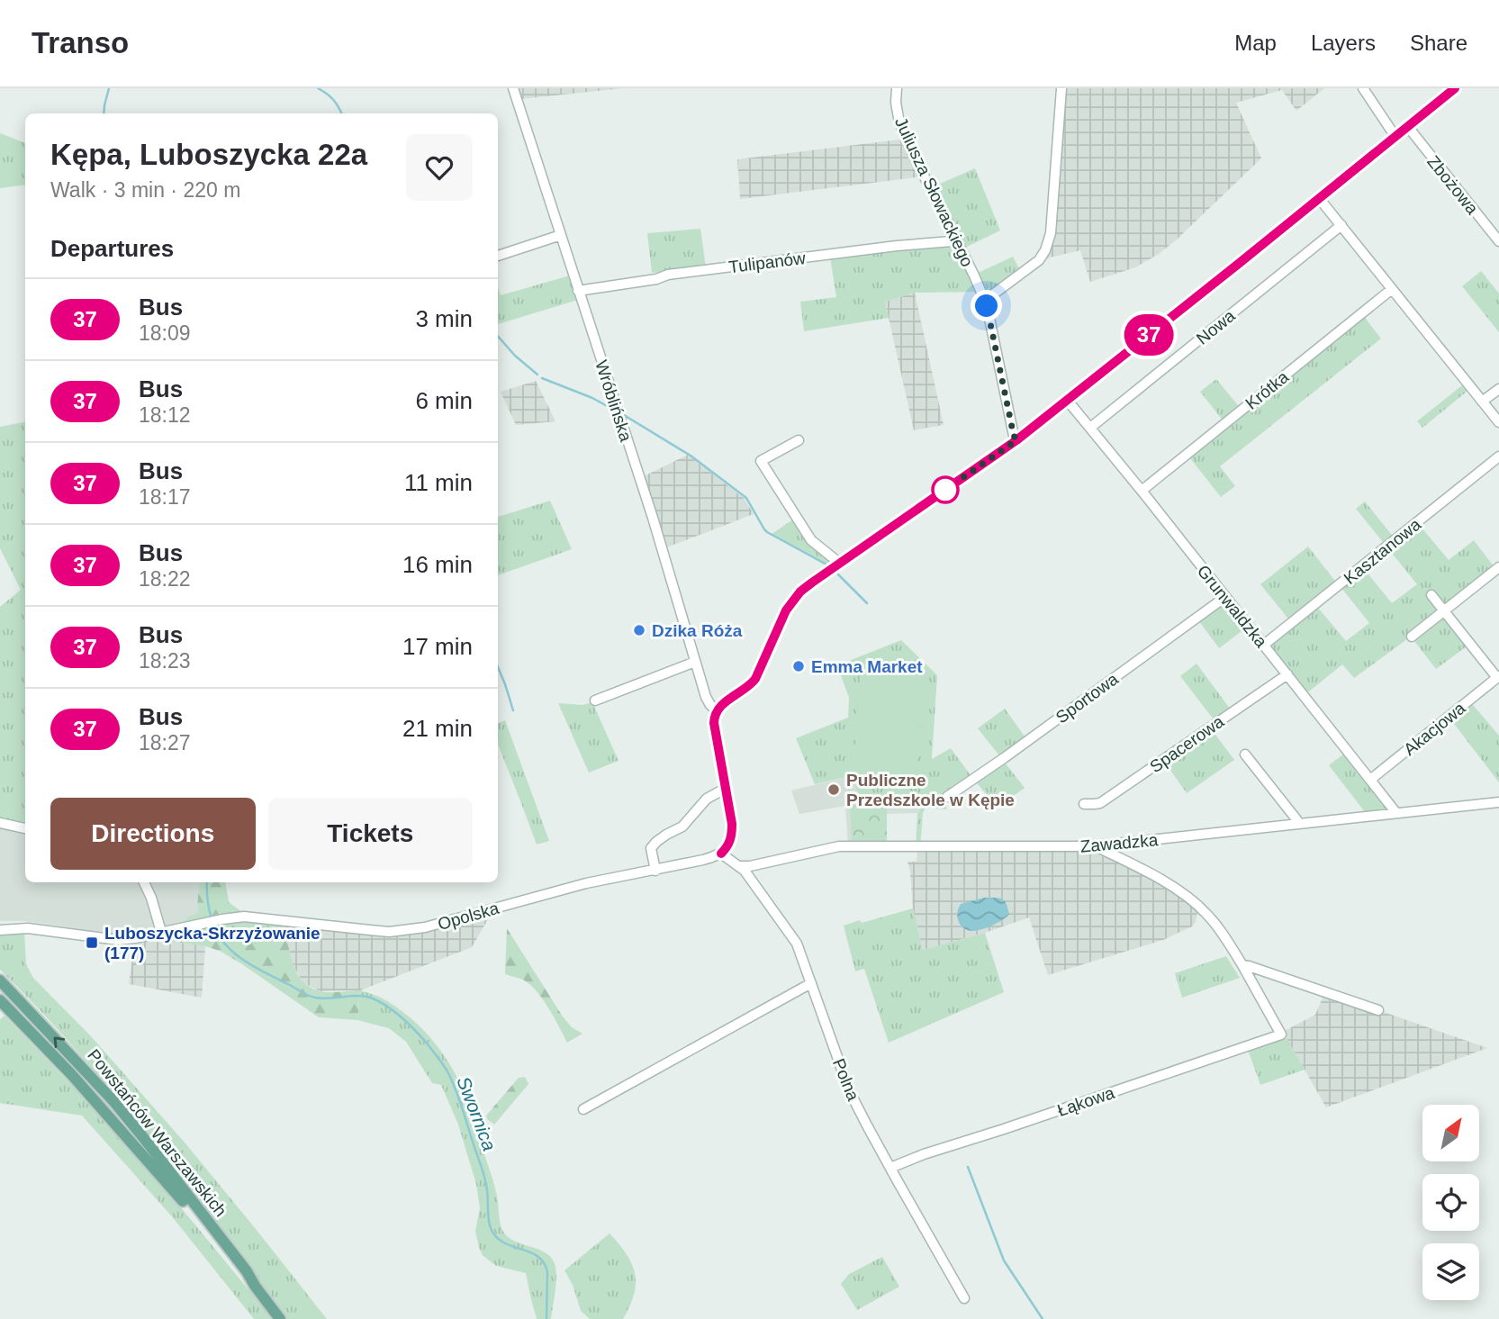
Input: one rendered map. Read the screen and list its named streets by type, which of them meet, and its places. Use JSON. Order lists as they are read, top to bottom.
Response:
{
  "streets": {
    "main road": ["Powstańców Warszawskich"],
    "street": [
      "Zbożowa",
      "Juliusza Słowackiego",
      "Tulipanów",
      "Nowa",
      "Krótka",
      "Wróblińska",
      "Kasztanowa",
      "Grunwaldzka",
      "Sportowa",
      "Akacjowa",
      "Spacerowa",
      "Zawadzka",
      "Opolska",
      "Polna",
      "Łąkowa"
    ]
  },
  "crossings": [
    ["Juliusza Słowackiego", "Tulipanów"],
    ["Tulipanów", "Wróblińska"],
    ["Nowa", "Grunwaldzka"],
    ["Krótka", "Grunwaldzka"],
    ["Kasztanowa", "Grunwaldzka"],
    ["Grunwaldzka", "Sportowa"],
    ["Grunwaldzka", "Akacjowa"],
    ["Grunwaldzka", "Spacerowa"],
    ["Grunwaldzka", "Zawadzka"],
    ["Zawadzka", "Polna"],
    ["Opolska", "Polna"],
    ["Polna", "Łąkowa"]
  ],
  "water": ["Swornica"],
  "places": {
    "other": ["Dzika Róża", "Emma Market", "Publiczne Przedszkole w Kępie"],
    "transit": ["Luboszycka-Skrzyżowanie (177)"]
  },
  "lines": ["bus line 37"],
  "north": "top right",
  "page": {
    "header": "Transo",
    "nav": ["Map", "Layers", "Share"],
    "on_map": "37",
    "heading": [
      ["Kępa, Luboszycka 22a", "Walk · 3 min · 220 m"],
      "Departures"
    ],
    "list": [
      {
        "mark": "37",
        "name": "Bus",
        "note": "18:09",
        "value": "3 min"
      },
      {
        "mark": "37",
        "name": "Bus",
        "note": "18:12",
        "value": "6 min"
      },
      {
        "mark": "37",
        "name": "Bus",
        "note": "18:17",
        "value": "11 min"
      },
      {
        "mark": "37",
        "name": "Bus",
        "note": "18:22",
        "value": "16 min"
      },
      {
        "mark": "37",
        "name": "Bus",
        "note": "18:23",
        "value": "17 min"
      },
      {
        "mark": "37",
        "name": "Bus",
        "note": "18:27",
        "value": "21 min"
      }
    ],
    "buttons": ["Directions", "Tickets"]
  }
}
